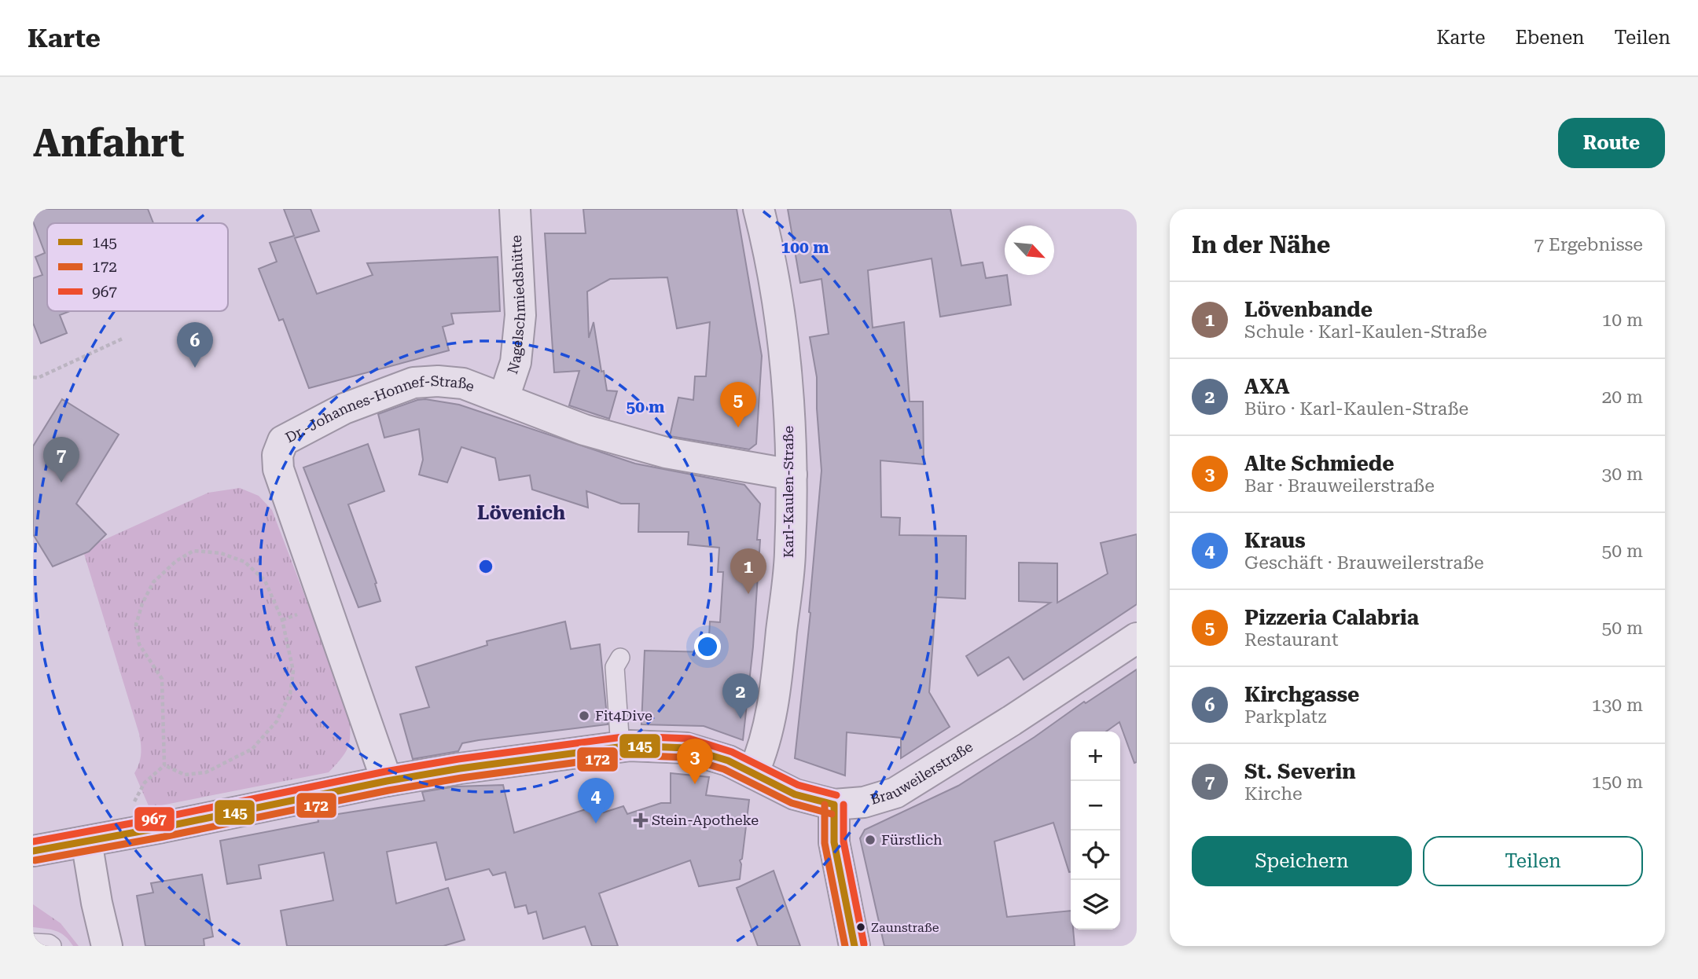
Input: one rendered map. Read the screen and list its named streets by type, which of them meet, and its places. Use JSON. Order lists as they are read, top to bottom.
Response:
{
  "streets": {
    "street": [
      "Nagelschmiedshütte",
      "Dr.-Johannes-Honnef-Straße",
      "Karl-Kaulen-Straße",
      "Brauweilerstraße"
    ]
  },
  "crossings": [
    ["Nagelschmiedshütte", "Dr.-Johannes-Honnef-Straße"],
    ["Dr.-Johannes-Honnef-Straße", "Karl-Kaulen-Straße"],
    ["Dr.-Johannes-Honnef-Straße", "Brauweilerstraße"],
    ["Karl-Kaulen-Straße", "Brauweilerstraße"]
  ],
  "districts": ["Lövenich"],
  "places": {
    "other": ["Fit4Dive", "Fürstlich", "Zaunstraße"],
    "health": ["Stein-Apotheke"]
  },
  "lines": ["transit line 967", "transit line 145", "transit line 172"],
  "legend": ["145", "172", "967"],
  "north": "bottom right",
  "page": {
    "header": "Karte",
    "nav": ["Karte", "Ebenen", "Teilen"],
    "buttons": [
      "Route",
      ["Speichern", "Teilen"]
    ],
    "title": "Anfahrt",
    "heading": ["In der Nähe", "7 Ergebnisse"],
    "list": [
      {
        "mark": "1",
        "name": "Lövenbande",
        "note": "Schule · Karl-Kaulen-Straße",
        "value": "10 m"
      },
      {
        "mark": "2",
        "name": "AXA",
        "note": "Büro · Karl-Kaulen-Straße",
        "value": "20 m"
      },
      {
        "mark": "3",
        "name": "Alte Schmiede",
        "note": "Bar · Brauweilerstraße",
        "value": "30 m"
      },
      {
        "mark": "4",
        "name": "Kraus",
        "note": "Geschäft · Brauweilerstraße",
        "value": "50 m"
      },
      {
        "mark": "5",
        "name": "Pizzeria Calabria",
        "note": "Restaurant",
        "value": "50 m"
      },
      {
        "mark": "6",
        "name": "Kirchgasse",
        "note": "Parkplatz",
        "value": "130 m"
      },
      {
        "mark": "7",
        "name": "St. Severin",
        "note": "Kirche",
        "value": "150 m"
      }
    ],
    "pins": [
      "6",
      "5",
      "7",
      "1",
      "2",
      "3",
      "4"
    ],
    "map_buttons": ["+", "−"]
  },
  "rings": ["100 m", "50 m"]
}
